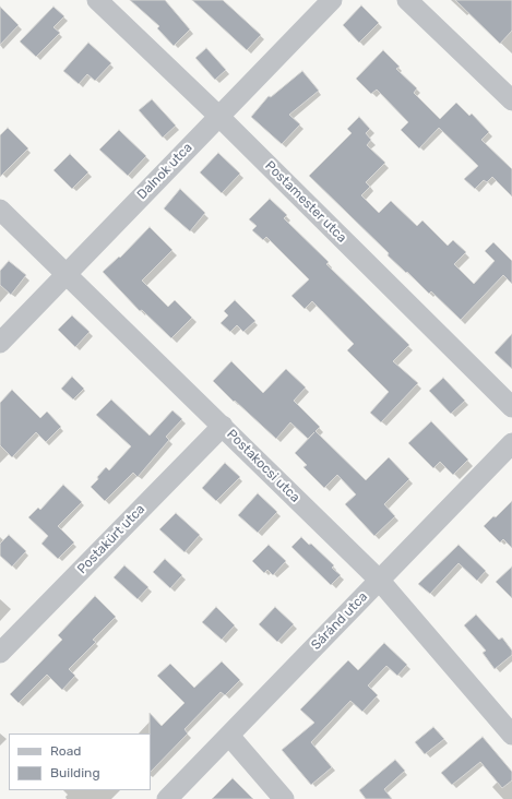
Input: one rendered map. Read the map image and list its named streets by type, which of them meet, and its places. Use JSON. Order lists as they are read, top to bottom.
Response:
{
  "streets": {
    "street": [
      "Dalnok utca",
      "Postamester utca",
      "Postakocsi utca",
      "Postakürt utca",
      "Sáránd utca"
    ]
  },
  "crossings": [
    ["Dalnok utca", "Postamester utca"],
    ["Dalnok utca", "Postakocsi utca"],
    ["Postakocsi utca", "Postakürt utca"],
    ["Postakocsi utca", "Sáránd utca"]
  ],
  "legend": ["Road", "Building"]
}
